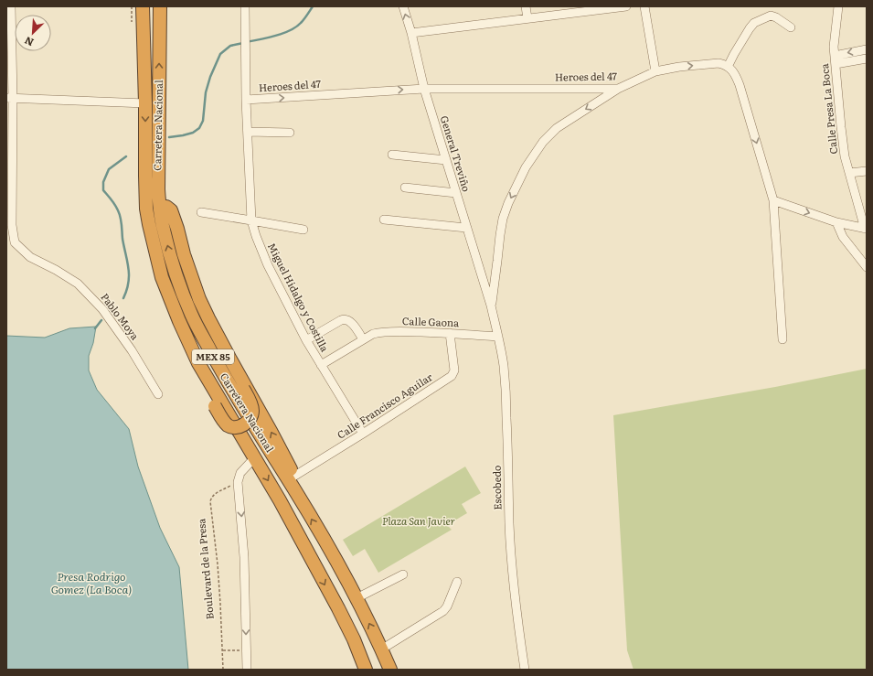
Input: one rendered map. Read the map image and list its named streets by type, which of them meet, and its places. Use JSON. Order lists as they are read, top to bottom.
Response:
{
  "streets": {
    "highway": ["Carretera Nacional", "MEX 85"],
    "street": [
      "Heroes del 47",
      "Calle Presa La Boca",
      "General Treviño",
      "Miguel Hidalgo y Costilla",
      "Pablo Moya",
      "Calle Gaona",
      "Calle Francisco Aguilar",
      "Escobedo"
    ],
    "path": ["Boulevard de la Presa"]
  },
  "crossings": [
    ["Heroes del 47", "General Treviño"],
    ["Heroes del 47", "Miguel Hidalgo y Costilla"],
    ["Carretera Nacional", "MEX 85"],
    ["General Treviño", "Escobedo"],
    ["Miguel Hidalgo y Costilla", "Calle Gaona"],
    ["Miguel Hidalgo y Costilla", "Calle Francisco Aguilar"],
    ["Calle Gaona", "Calle Francisco Aguilar"],
    ["Calle Gaona", "Escobedo"],
    ["MEX 85", "Calle Francisco Aguilar"]
  ],
  "water": ["Presa Rodrigo Gomez (La Boca)"],
  "parks": ["Plaza San Javier"],
  "north": "bottom left"
}
